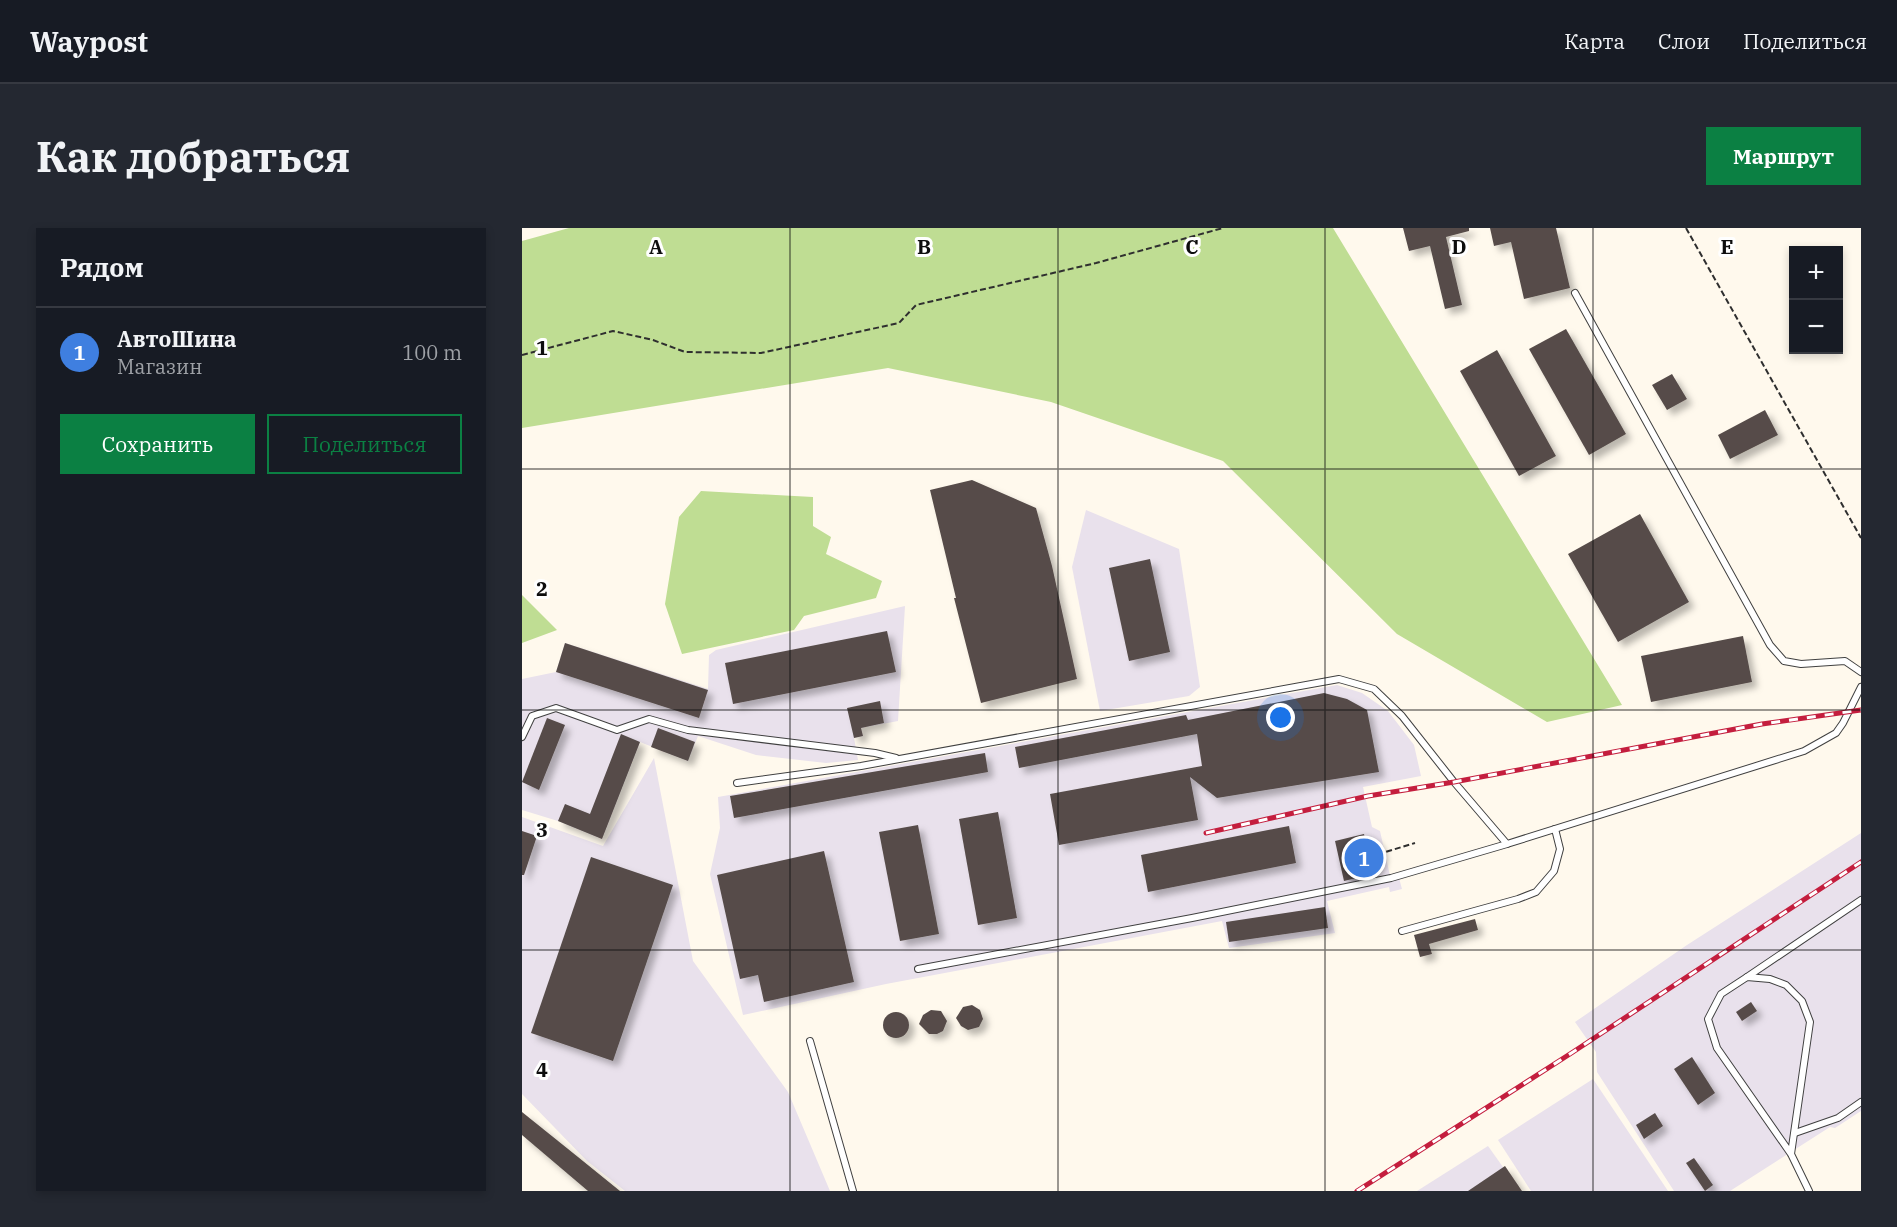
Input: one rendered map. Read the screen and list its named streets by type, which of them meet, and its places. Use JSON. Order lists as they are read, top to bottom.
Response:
{
  "page": {
    "header": "Waypost",
    "nav": ["Карта", "Слои", "Поделиться"],
    "buttons": [
      "Маршрут",
      ["Сохранить", "Поделиться"]
    ],
    "title": "Как добраться",
    "heading": "Рядом",
    "map_buttons": ["+", "−"],
    "list": [
      {
        "mark": "1",
        "name": "АвтоШина",
        "note": "Магазин",
        "value": "100 m"
      }
    ],
    "pins": "1"
  },
  "grid": {
    "columns": [
      "A",
      "B",
      "C",
      "D",
      "E"
    ],
    "rows": [
      "1",
      "2",
      "3",
      "4"
    ]
  }
}
